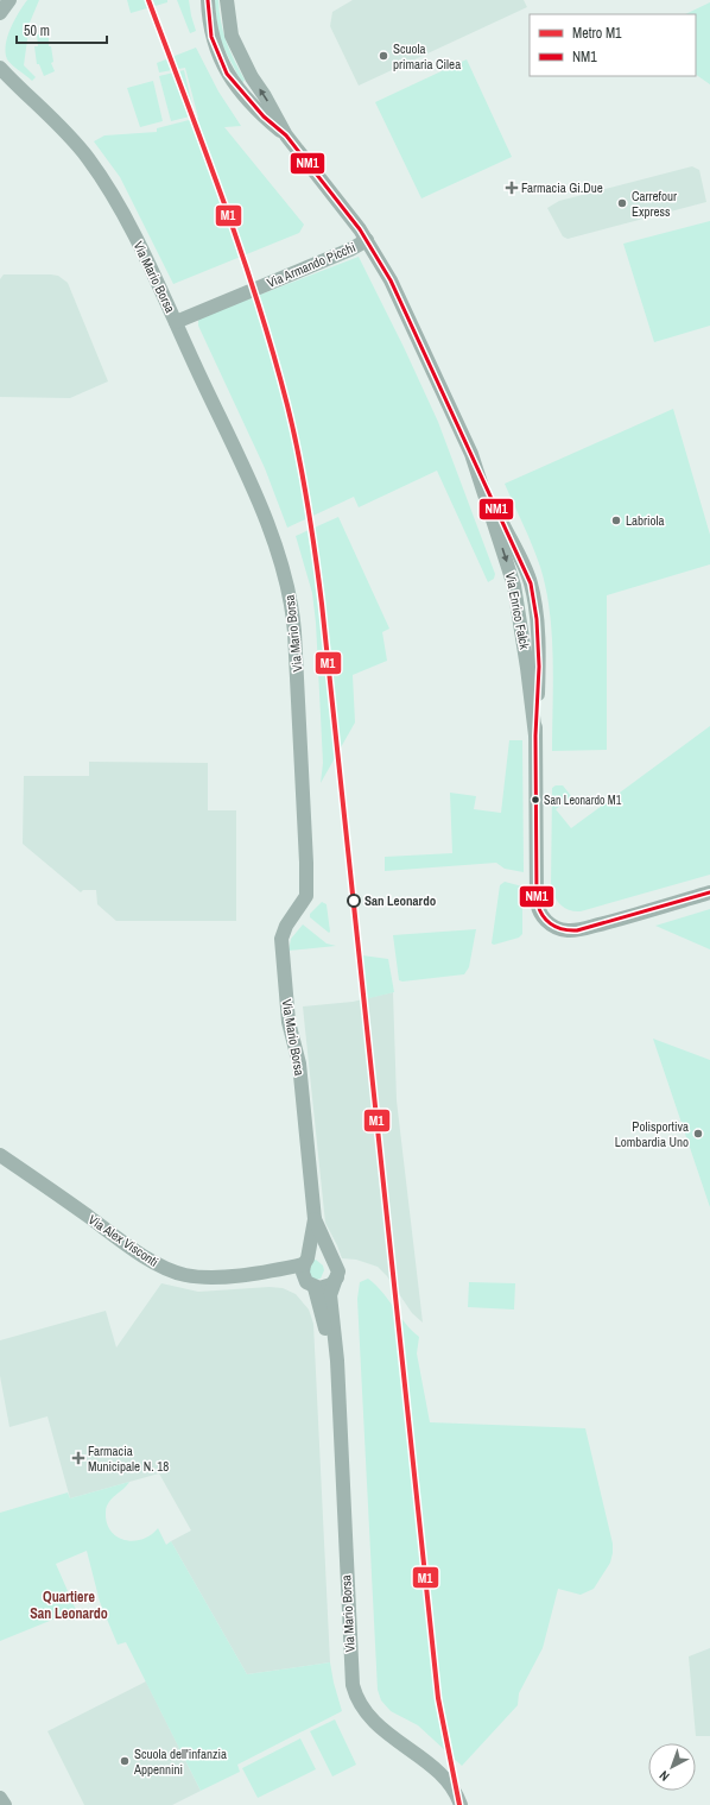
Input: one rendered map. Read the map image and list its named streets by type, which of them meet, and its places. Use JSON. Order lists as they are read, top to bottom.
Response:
{
  "streets": {
    "street": [
      "Via Armando Picchi",
      "Via Mario Borsa",
      "Via Enrico Falck",
      "Via Alex Visconti"
    ]
  },
  "crossings": [
    ["Via Armando Picchi", "Via Mario Borsa"],
    ["Via Armando Picchi", "Via Enrico Falck"],
    ["Via Mario Borsa", "Via Alex Visconti"]
  ],
  "districts": ["Quartiere San Leonardo"],
  "places": {
    "other": [
      "Scuola primaria Cilea",
      "Carrefour Express",
      "Labriola",
      "San Leonardo M1",
      "San Leonardo",
      "Polisportiva Lombardia Uno",
      "Scuola dell'infanzia Appennini"
    ],
    "health": ["Farmacia Gi.Due", "Farmacia Municipale N. 18"]
  },
  "lines": ["metro line M1", "transit line NM1"],
  "legend": ["Metro M1", "NM1"],
  "scale_bar": "50 m",
  "north": "bottom left"
}
